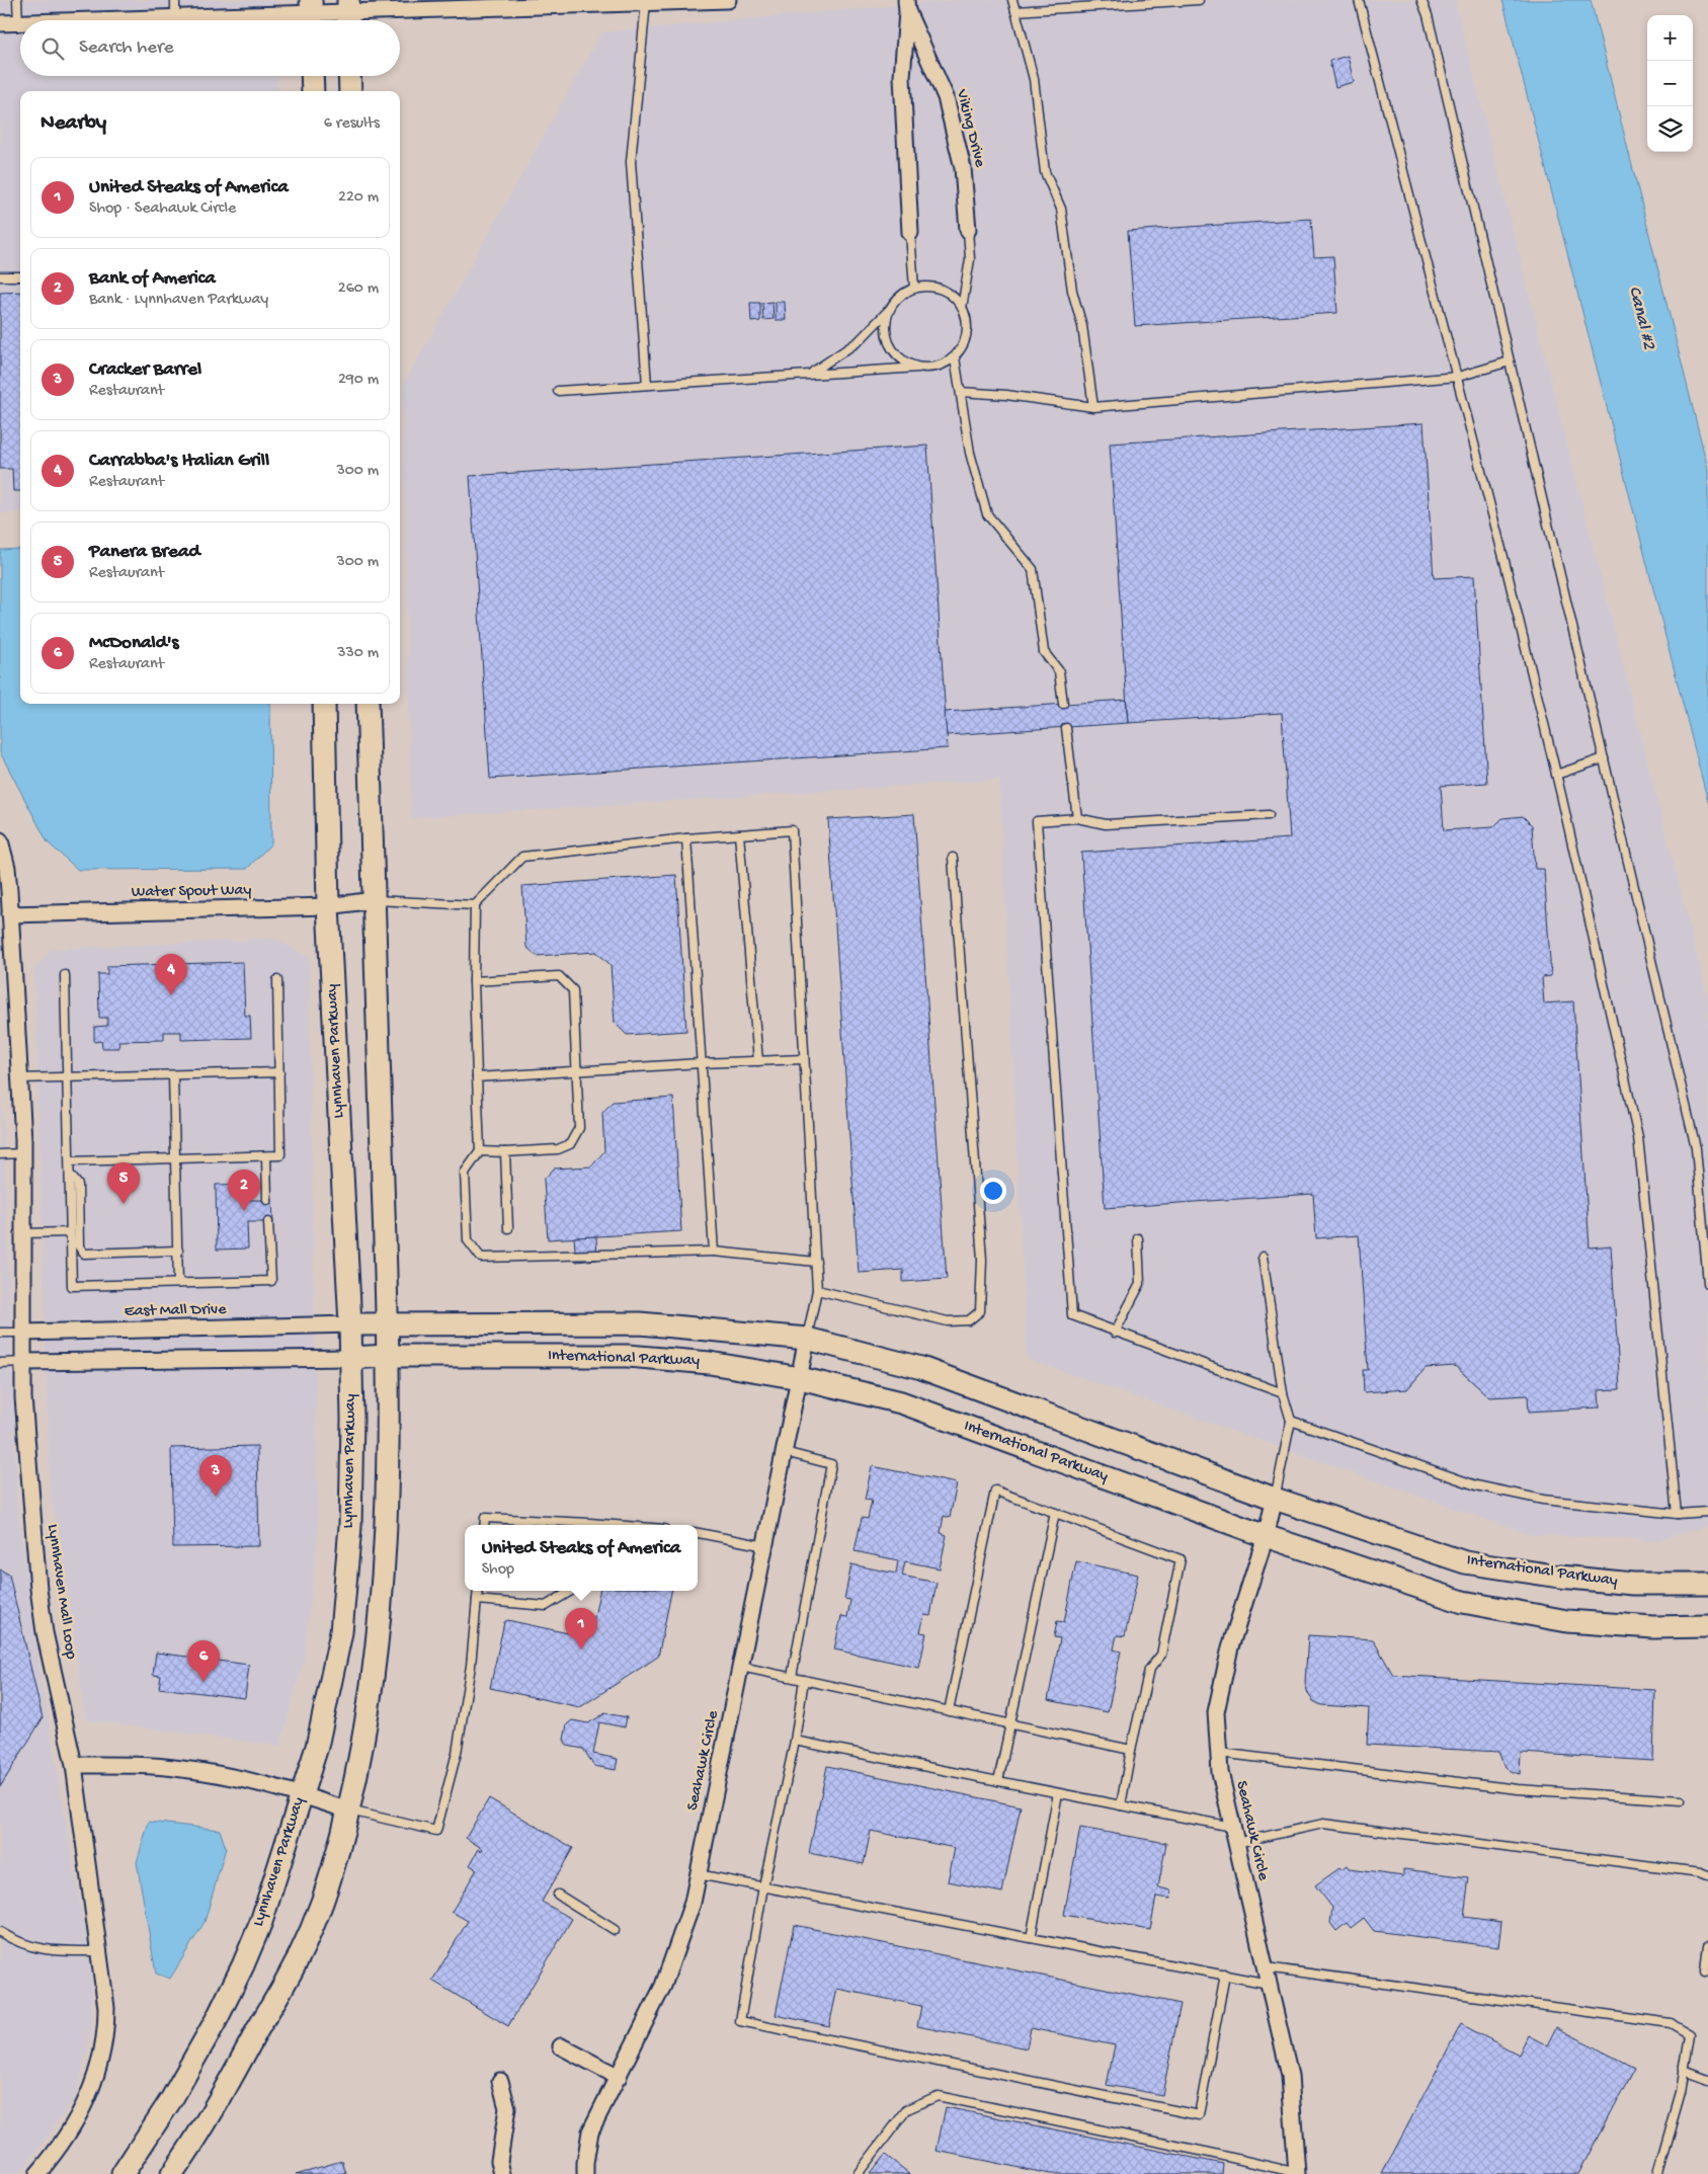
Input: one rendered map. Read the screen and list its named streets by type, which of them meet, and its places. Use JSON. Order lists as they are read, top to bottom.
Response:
{
  "streets": {
    "main road": ["Lynnhaven Parkway", "International Parkway"],
    "street": [
      "Viking Drive",
      "Water Spout Way",
      "East Mall Drive",
      "Lynnhaven Mall Loop",
      "Seahawk Circle"
    ]
  },
  "crossings": [
    ["Water Spout Way", "Lynnhaven Parkway"],
    ["Water Spout Way", "Lynnhaven Mall Loop"],
    ["Lynnhaven Parkway", "East Mall Drive"],
    ["Lynnhaven Parkway", "International Parkway"],
    ["East Mall Drive", "International Parkway"],
    ["East Mall Drive", "Lynnhaven Mall Loop"],
    ["International Parkway", "Seahawk Circle"]
  ],
  "water": ["Canal #2"],
  "page": {
    "map_buttons": ["+", "−"],
    "search": "Search here",
    "heading": ["Nearby", "6 results"],
    "list": [
      {
        "mark": "1",
        "name": "United Steaks of America",
        "note": "Shop · Seahawk Circle",
        "value": "220 m"
      },
      {
        "mark": "2",
        "name": "Bank of America",
        "note": "Bank · Lynnhaven Parkway",
        "value": "260 m"
      },
      {
        "mark": "3",
        "name": "Cracker Barrel",
        "note": "Restaurant",
        "value": "290 m"
      },
      {
        "mark": "4",
        "name": "Carrabba's Italian Grill",
        "note": "Restaurant",
        "value": "300 m"
      },
      {
        "mark": "5",
        "name": "Panera Bread",
        "note": "Restaurant",
        "value": "300 m"
      },
      {
        "mark": "6",
        "name": "McDonald's",
        "note": "Restaurant",
        "value": "330 m"
      }
    ],
    "pins": [
      "4",
      "5",
      "2",
      "3",
      "1",
      "6"
    ],
    "popup": ["United Steaks of America", "Shop"]
  }
}
